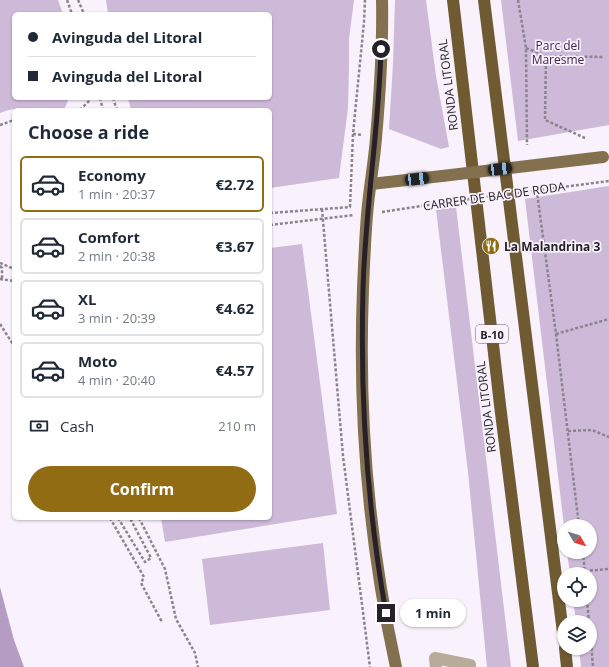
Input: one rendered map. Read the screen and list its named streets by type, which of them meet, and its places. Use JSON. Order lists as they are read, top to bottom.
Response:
{
  "streets": {
    "highway": ["RONDA LITORAL", "B-10"],
    "main road": ["CARRER DE BAC DE RODA"]
  },
  "parks": ["Parc del Maresme"],
  "places": {
    "restaurant": ["La Malandrina 3"]
  },
  "north": "bottom right",
  "page": {
    "banner": ["Avinguda del Litoral", "Avinguda del Litoral"],
    "heading": "Choose a ride",
    "list": [
      {
        "name": "Economy",
        "note": "1 min · 20:37",
        "value": "€2.72"
      },
      {
        "name": "Comfort",
        "note": "2 min · 20:38",
        "value": "€3.67"
      },
      {
        "name": "XL",
        "note": "3 min · 20:39",
        "value": "€4.62"
      },
      {
        "name": "Moto",
        "note": "4 min · 20:40",
        "value": "€4.57"
      }
    ],
    "pay": ["Cash", "210 m"],
    "buttons": "Confirm",
    "bubble": "1 min"
  }
}
